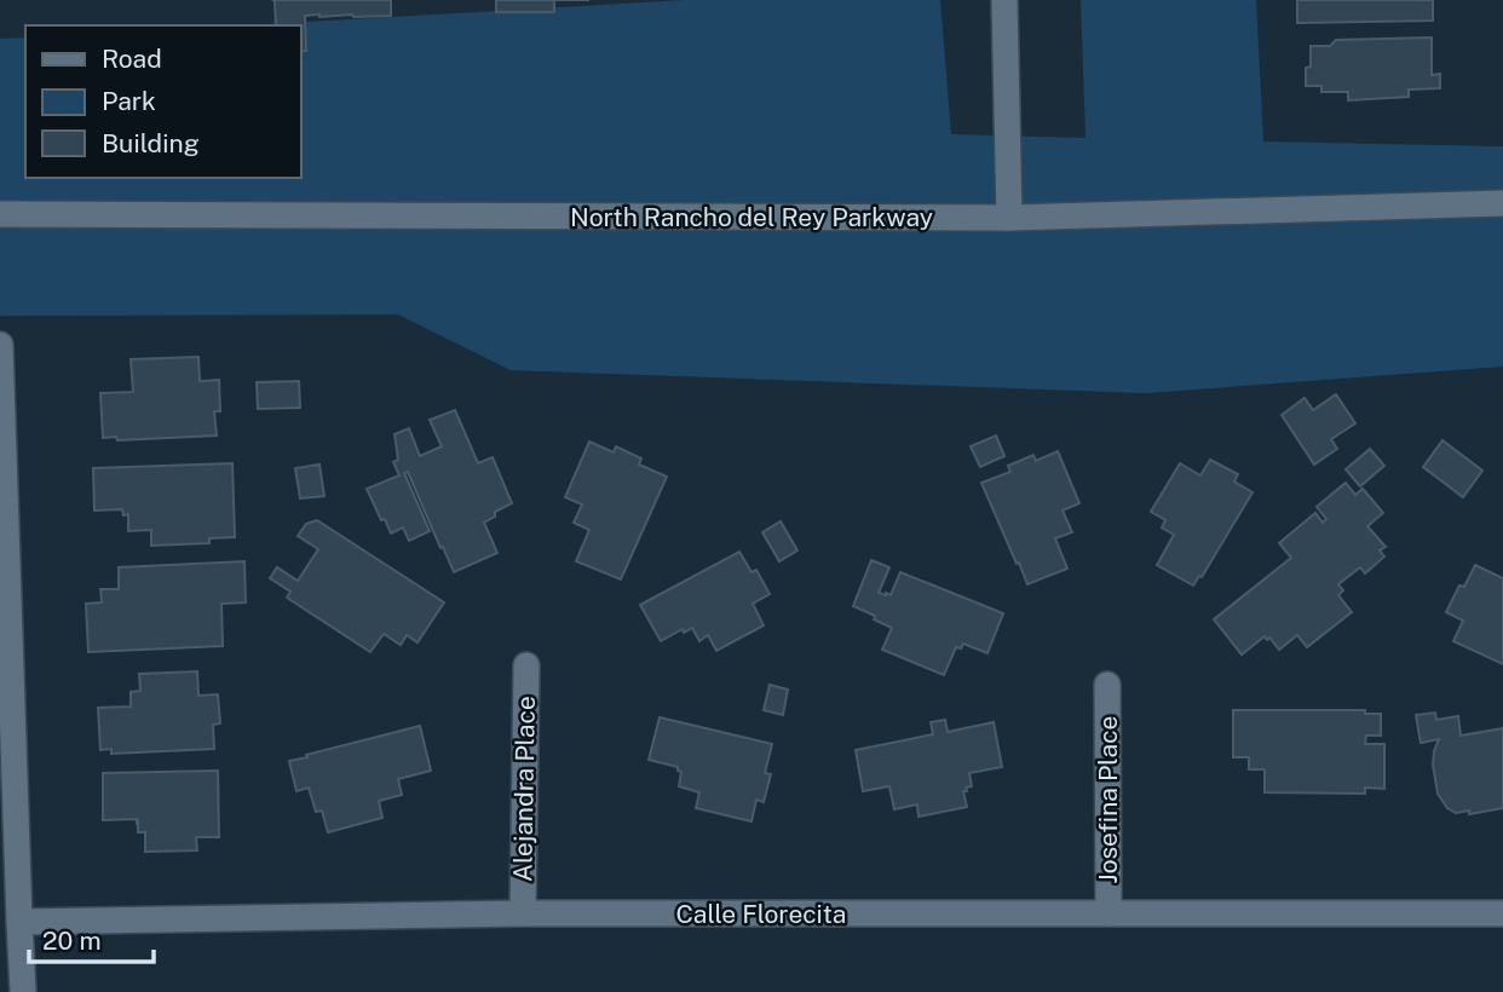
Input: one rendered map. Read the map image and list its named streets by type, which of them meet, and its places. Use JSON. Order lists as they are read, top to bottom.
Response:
{
  "streets": {
    "street": [
      "North Rancho del Rey Parkway",
      "Alejandra Place",
      "Josefina Place",
      "Calle Florecita"
    ]
  },
  "crossings": [
    ["Alejandra Place", "Calle Florecita"],
    ["Josefina Place", "Calle Florecita"]
  ],
  "legend": ["Road", "Park", "Building"],
  "scale_bar": "20 m"
}
